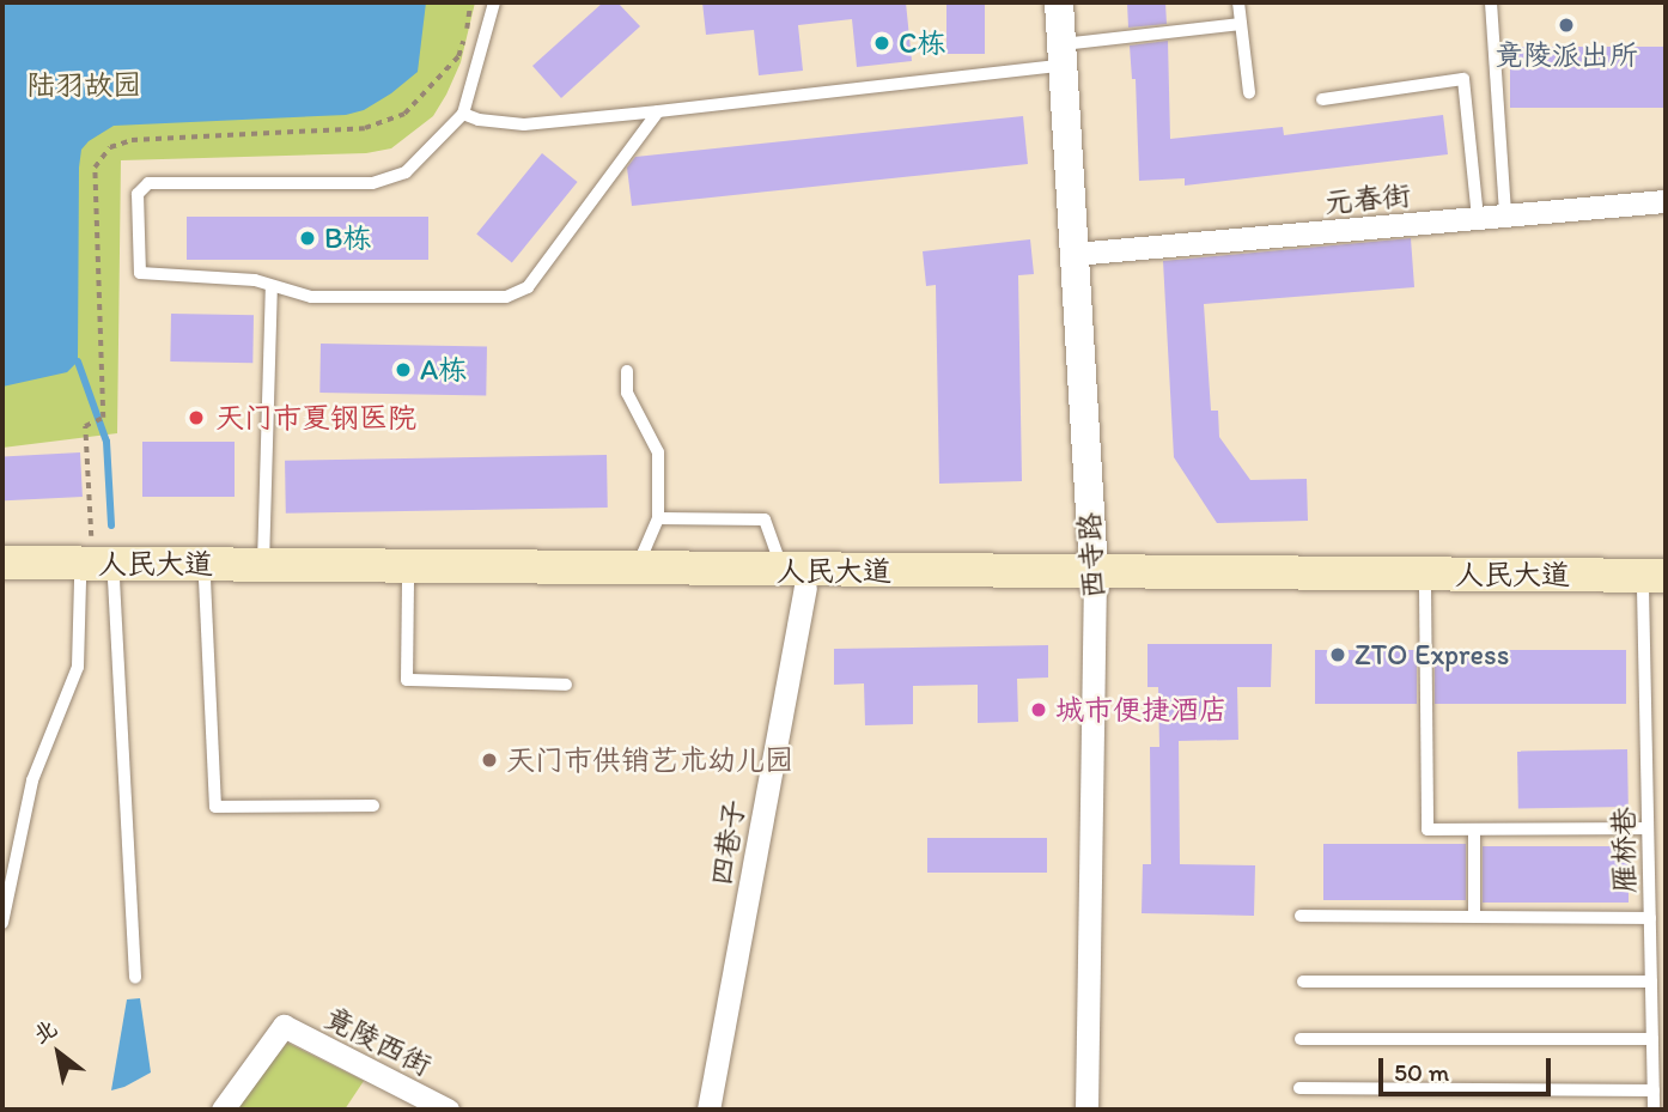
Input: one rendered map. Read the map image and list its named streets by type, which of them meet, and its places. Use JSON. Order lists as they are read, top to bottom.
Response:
{
  "streets": {
    "main road": ["人民大道"],
    "street": [
      "元春街",
      "西寺路",
      "四巷子",
      "竟陵西街"
    ],
    "lane": ["雁桥巷"]
  },
  "crossings": [
    ["元春街", "西寺路"],
    ["西寺路", "人民大道"],
    ["人民大道", "四巷子"],
    ["人民大道", "雁桥巷"]
  ],
  "parks": ["陆羽故园"],
  "places": [
    "竟陵派出所",
    "C栋",
    "B栋",
    "A栋",
    "天门市夏钢医院",
    "ZTO Express",
    "城市便捷酒店",
    "天门市供销艺术幼儿园"
  ],
  "scale_bar": "50 m",
  "north": "top left"
}
